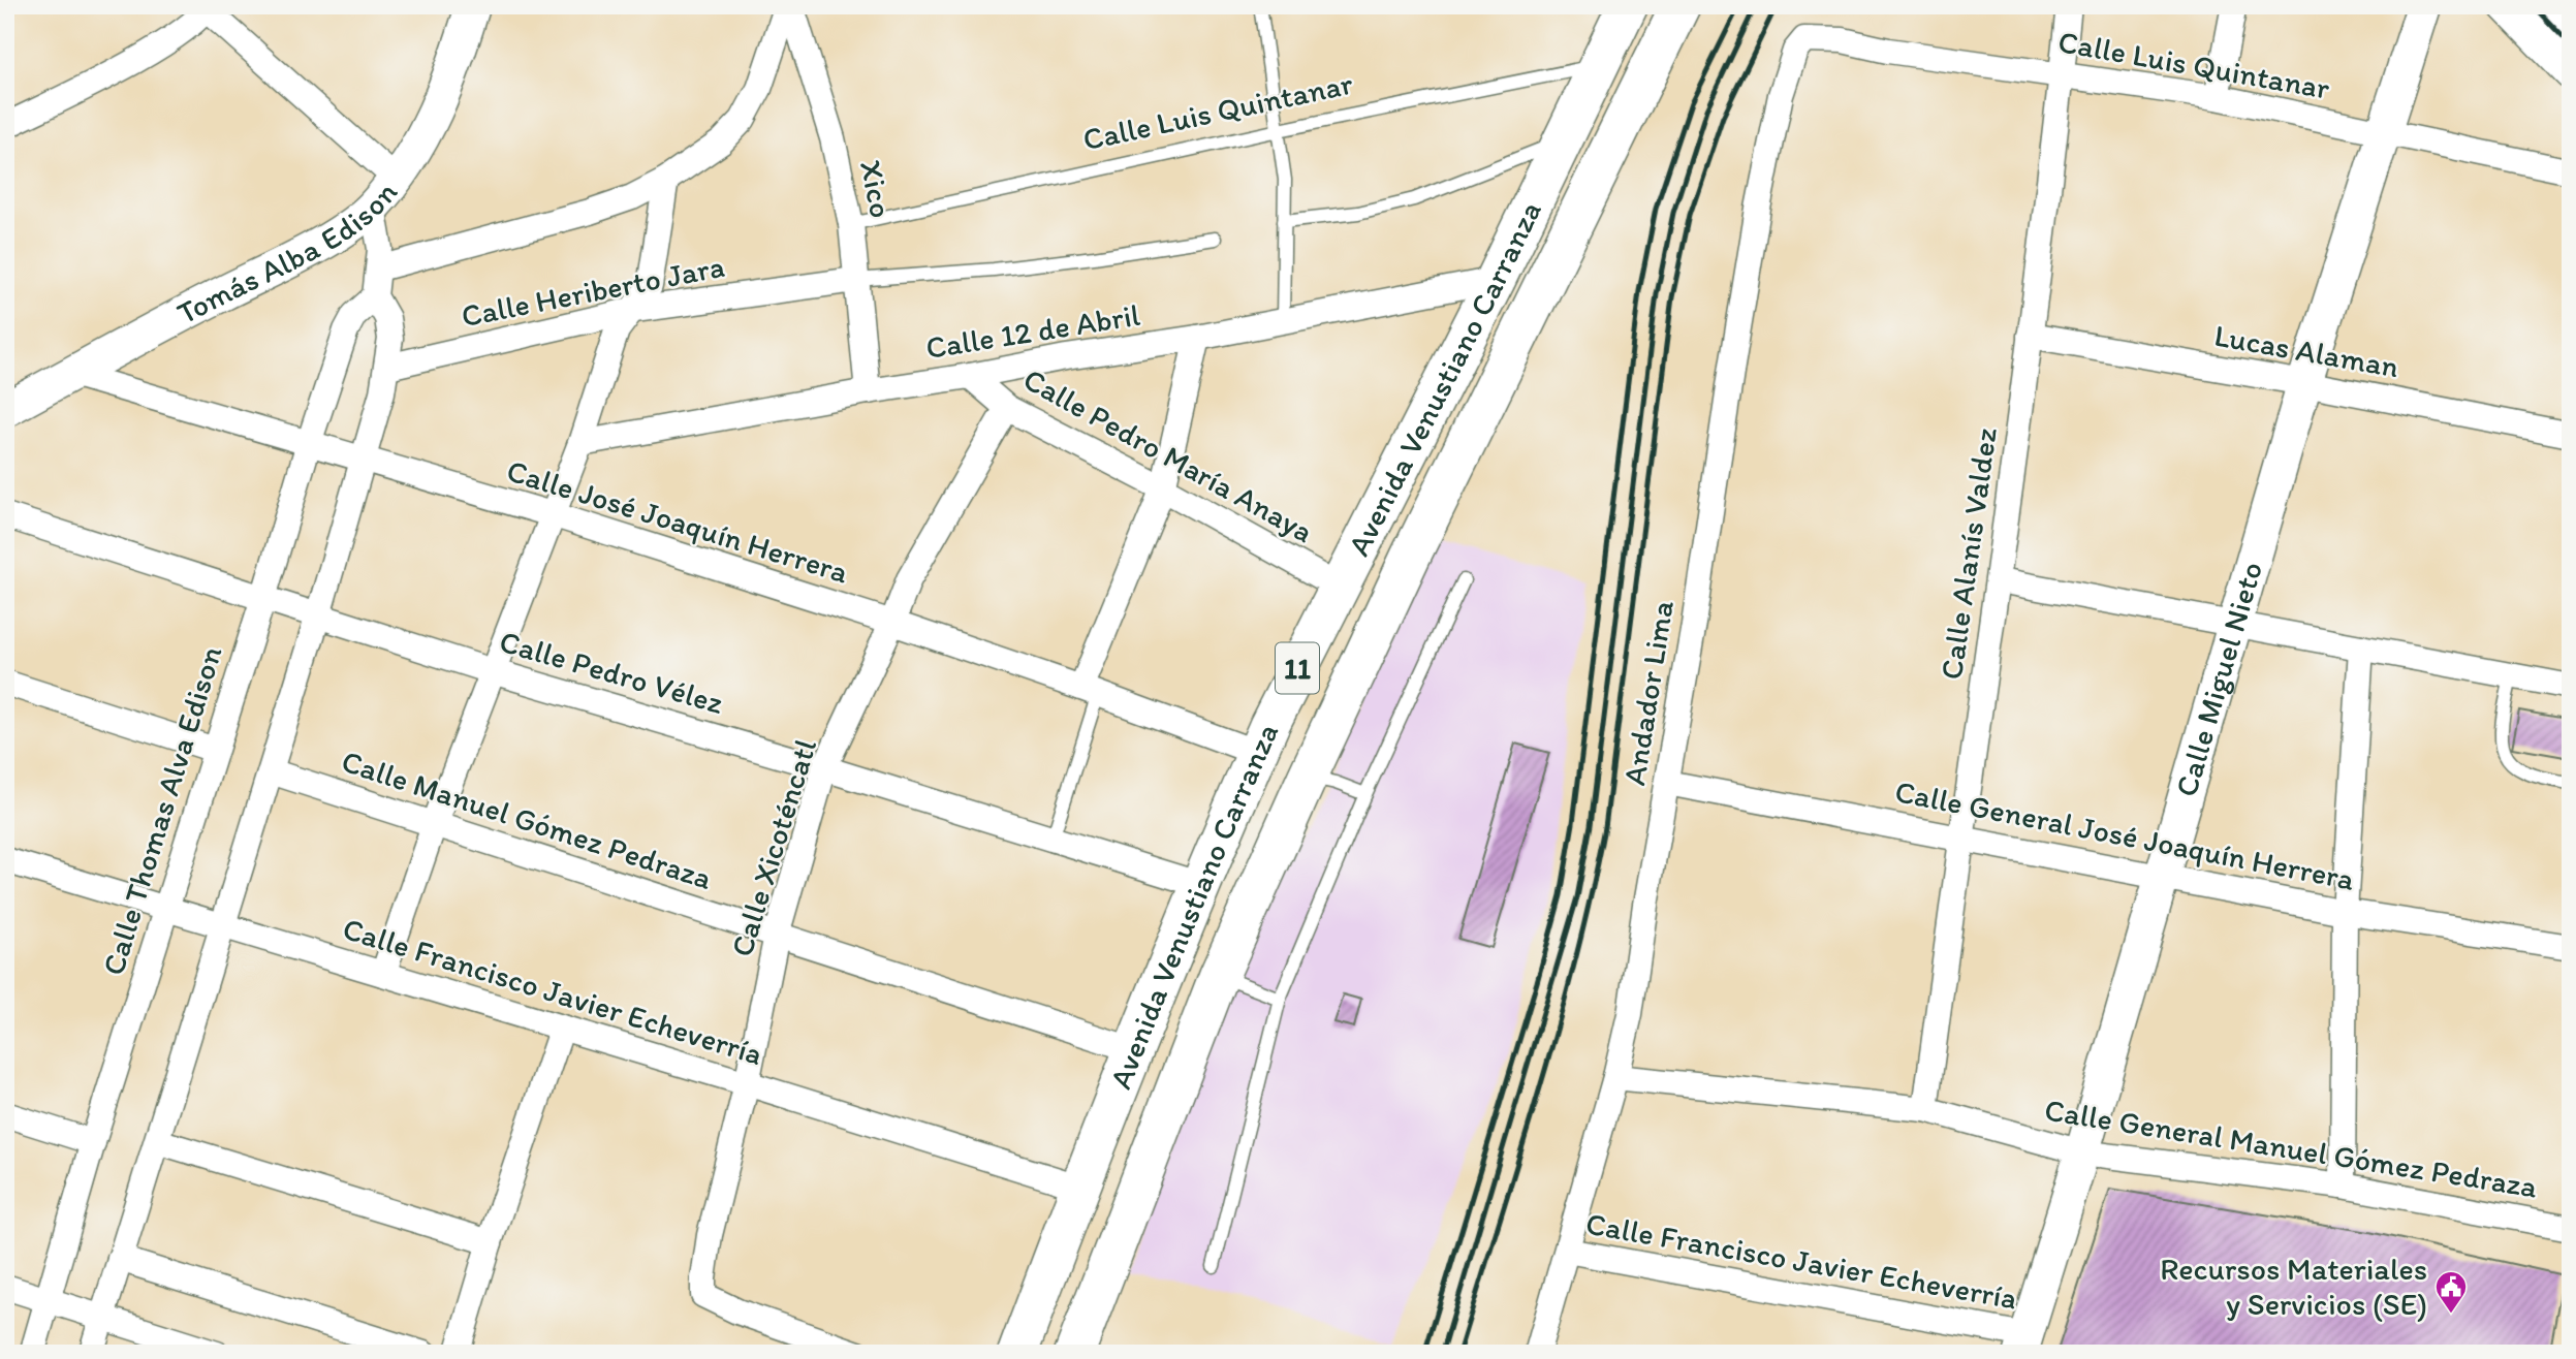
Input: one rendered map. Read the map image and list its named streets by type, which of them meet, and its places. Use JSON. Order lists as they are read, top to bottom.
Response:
{
  "streets": {
    "main road": ["Avenida Venustiano Carranza", "11"],
    "street": [
      "Calle Luis Quintanar",
      "Xico",
      "Tomás Alba Edison",
      "Calle Heriberto Jara",
      "Calle 12 de Abril",
      "Lucas Alaman",
      "Calle Pedro María Anaya",
      "Calle José Joaquín Herrera",
      "Calle Alanís Valdez",
      "Calle Pedro Vélez",
      "Calle Miguel Nieto",
      "Andador Lima",
      "Calle Thomas Alva Edison",
      "Calle Manuel Gómez Pedraza",
      "Calle General José Joaquín Herrera",
      "Calle Xicoténcatl",
      "Calle Francisco Javier Echeverría",
      "Calle General Manuel Gómez Pedraza"
    ]
  },
  "crossings": [
    ["Calle Luis Quintanar", "Xico"],
    ["Calle Luis Quintanar", "Avenida Venustiano Carranza"],
    ["Calle Luis Quintanar", "Calle Alanís Valdez"],
    ["Calle Luis Quintanar", "Calle Miguel Nieto"],
    ["Calle Luis Quintanar", "Andador Lima"],
    ["Xico", "Calle Heriberto Jara"],
    ["Xico", "Calle 12 de Abril"],
    ["Tomás Alba Edison", "Calle José Joaquín Herrera"],
    ["Calle 12 de Abril", "Avenida Venustiano Carranza"],
    ["Calle 12 de Abril", "Calle Pedro María Anaya"],
    ["Lucas Alaman", "Calle Alanís Valdez"],
    ["Lucas Alaman", "Calle Miguel Nieto"],
    ["Avenida Venustiano Carranza", "Calle Pedro María Anaya"],
    ["Avenida Venustiano Carranza", "Calle José Joaquín Herrera"],
    ["Avenida Venustiano Carranza", "Calle Pedro Vélez"],
    ["Avenida Venustiano Carranza", "Calle Manuel Gómez Pedraza"],
    ["Avenida Venustiano Carranza", "Calle Francisco Javier Echeverría"],
    ["Calle Pedro María Anaya", "Calle Xicoténcatl"],
    ["Calle José Joaquín Herrera", "Calle Thomas Alva Edison"],
    ["Calle José Joaquín Herrera", "Calle Xicoténcatl"],
    ["Calle Alanís Valdez", "Calle General José Joaquín Herrera"],
    ["Calle Alanís Valdez", "Calle General Manuel Gómez Pedraza"],
    ["Calle Pedro Vélez", "Calle Thomas Alva Edison"],
    ["Calle Pedro Vélez", "Calle Xicoténcatl"],
    ["Calle Miguel Nieto", "Calle General José Joaquín Herrera"],
    ["Calle Miguel Nieto", "Calle Francisco Javier Echeverría"],
    ["Calle Miguel Nieto", "Calle General Manuel Gómez Pedraza"],
    ["Andador Lima", "Calle General José Joaquín Herrera"],
    ["Andador Lima", "Calle Francisco Javier Echeverría"],
    ["Andador Lima", "Calle General Manuel Gómez Pedraza"],
    ["Calle Thomas Alva Edison", "Calle Francisco Javier Echeverría"],
    ["Calle Manuel Gómez Pedraza", "Calle Xicoténcatl"],
    ["Calle Xicoténcatl", "Calle Francisco Javier Echeverría"]
  ],
  "places": {
    "public building": ["Recursos Materiales y Servicios (SE)"]
  }
}
